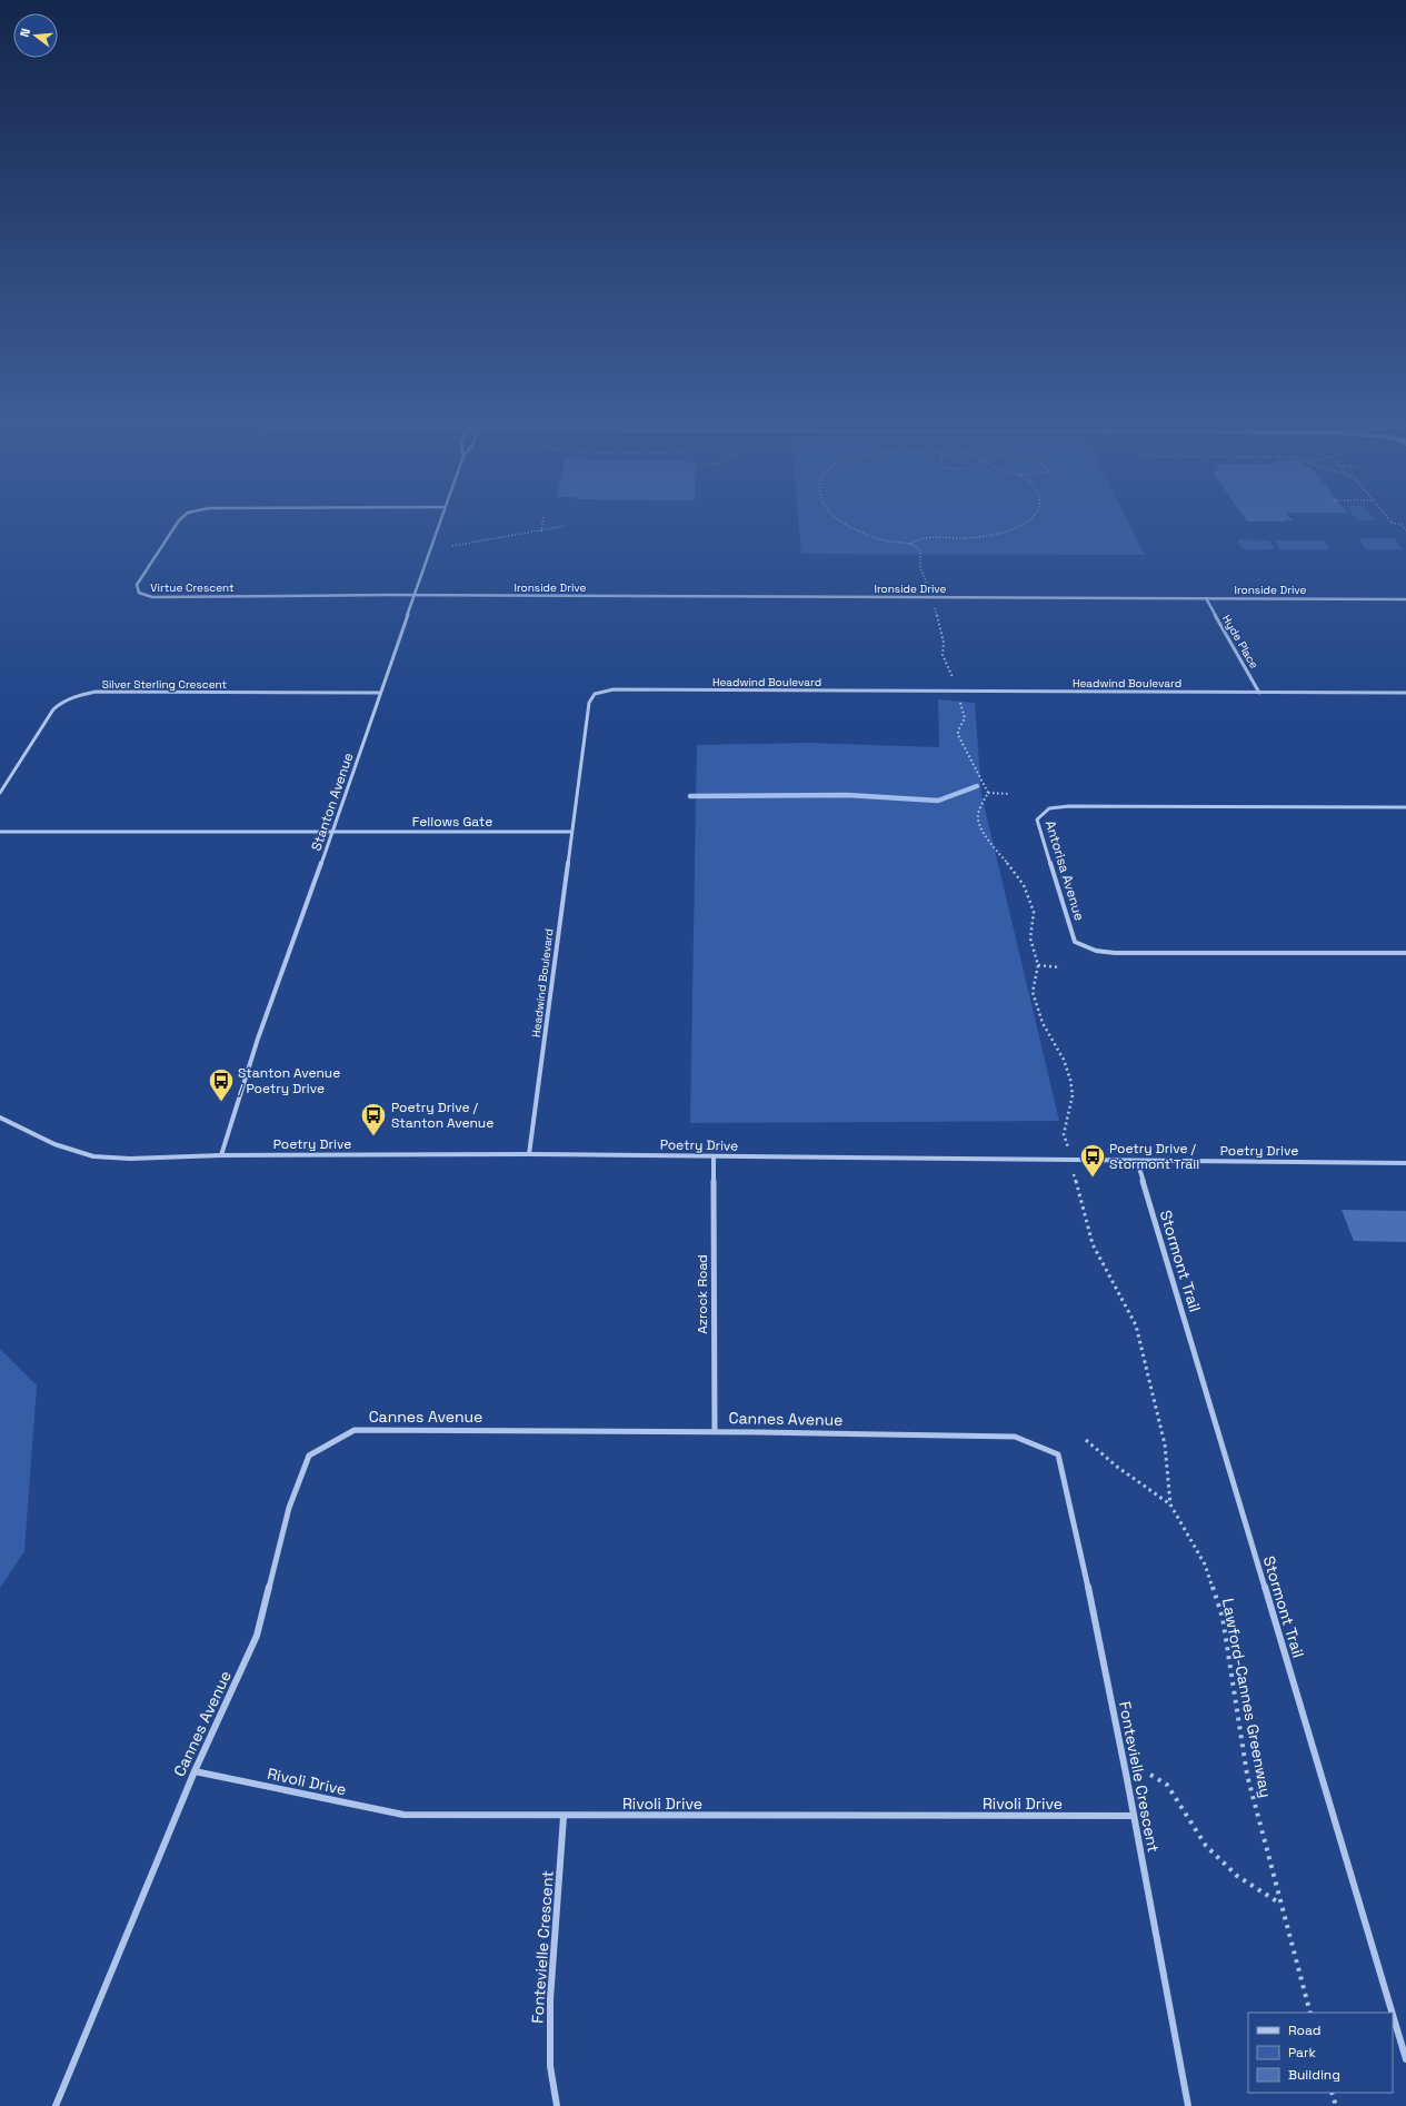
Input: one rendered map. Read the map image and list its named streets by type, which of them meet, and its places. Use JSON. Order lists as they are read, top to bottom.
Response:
{
  "streets": {
    "street": [
      "Virtue Crescent",
      "Ironside Drive",
      "Hyde Place",
      "Headwind Boulevard",
      "Silver Sterling Crescent",
      "Stanton Avenue",
      "Fellows Gate",
      "Antorisa Avenue",
      "Poetry Drive",
      "Stormont Trail",
      "Azrock Road",
      "Cannes Avenue",
      "Fontevielle Crescent",
      "Rivoli Drive"
    ],
    "path": ["Lawford-Cannes Greenway"]
  },
  "crossings": [
    ["Virtue Crescent", "Ironside Drive"],
    ["Virtue Crescent", "Stanton Avenue"],
    ["Ironside Drive", "Hyde Place"],
    ["Ironside Drive", "Stanton Avenue"],
    ["Hyde Place", "Headwind Boulevard"],
    ["Headwind Boulevard", "Fellows Gate"],
    ["Headwind Boulevard", "Poetry Drive"],
    ["Silver Sterling Crescent", "Stanton Avenue"],
    ["Stanton Avenue", "Fellows Gate"],
    ["Stanton Avenue", "Poetry Drive"],
    ["Poetry Drive", "Stormont Trail"],
    ["Poetry Drive", "Azrock Road"],
    ["Azrock Road", "Cannes Avenue"],
    ["Cannes Avenue", "Fontevielle Crescent"],
    ["Cannes Avenue", "Rivoli Drive"],
    ["Fontevielle Crescent", "Rivoli Drive"]
  ],
  "places": {
    "bus stop": ["Stanton Avenue / Poetry Drive", "Poetry Drive / Stanton Avenue", "Poetry Drive / Stormont Trail"]
  },
  "legend": ["Road", "Park", "Building"],
  "north": "left"
}
